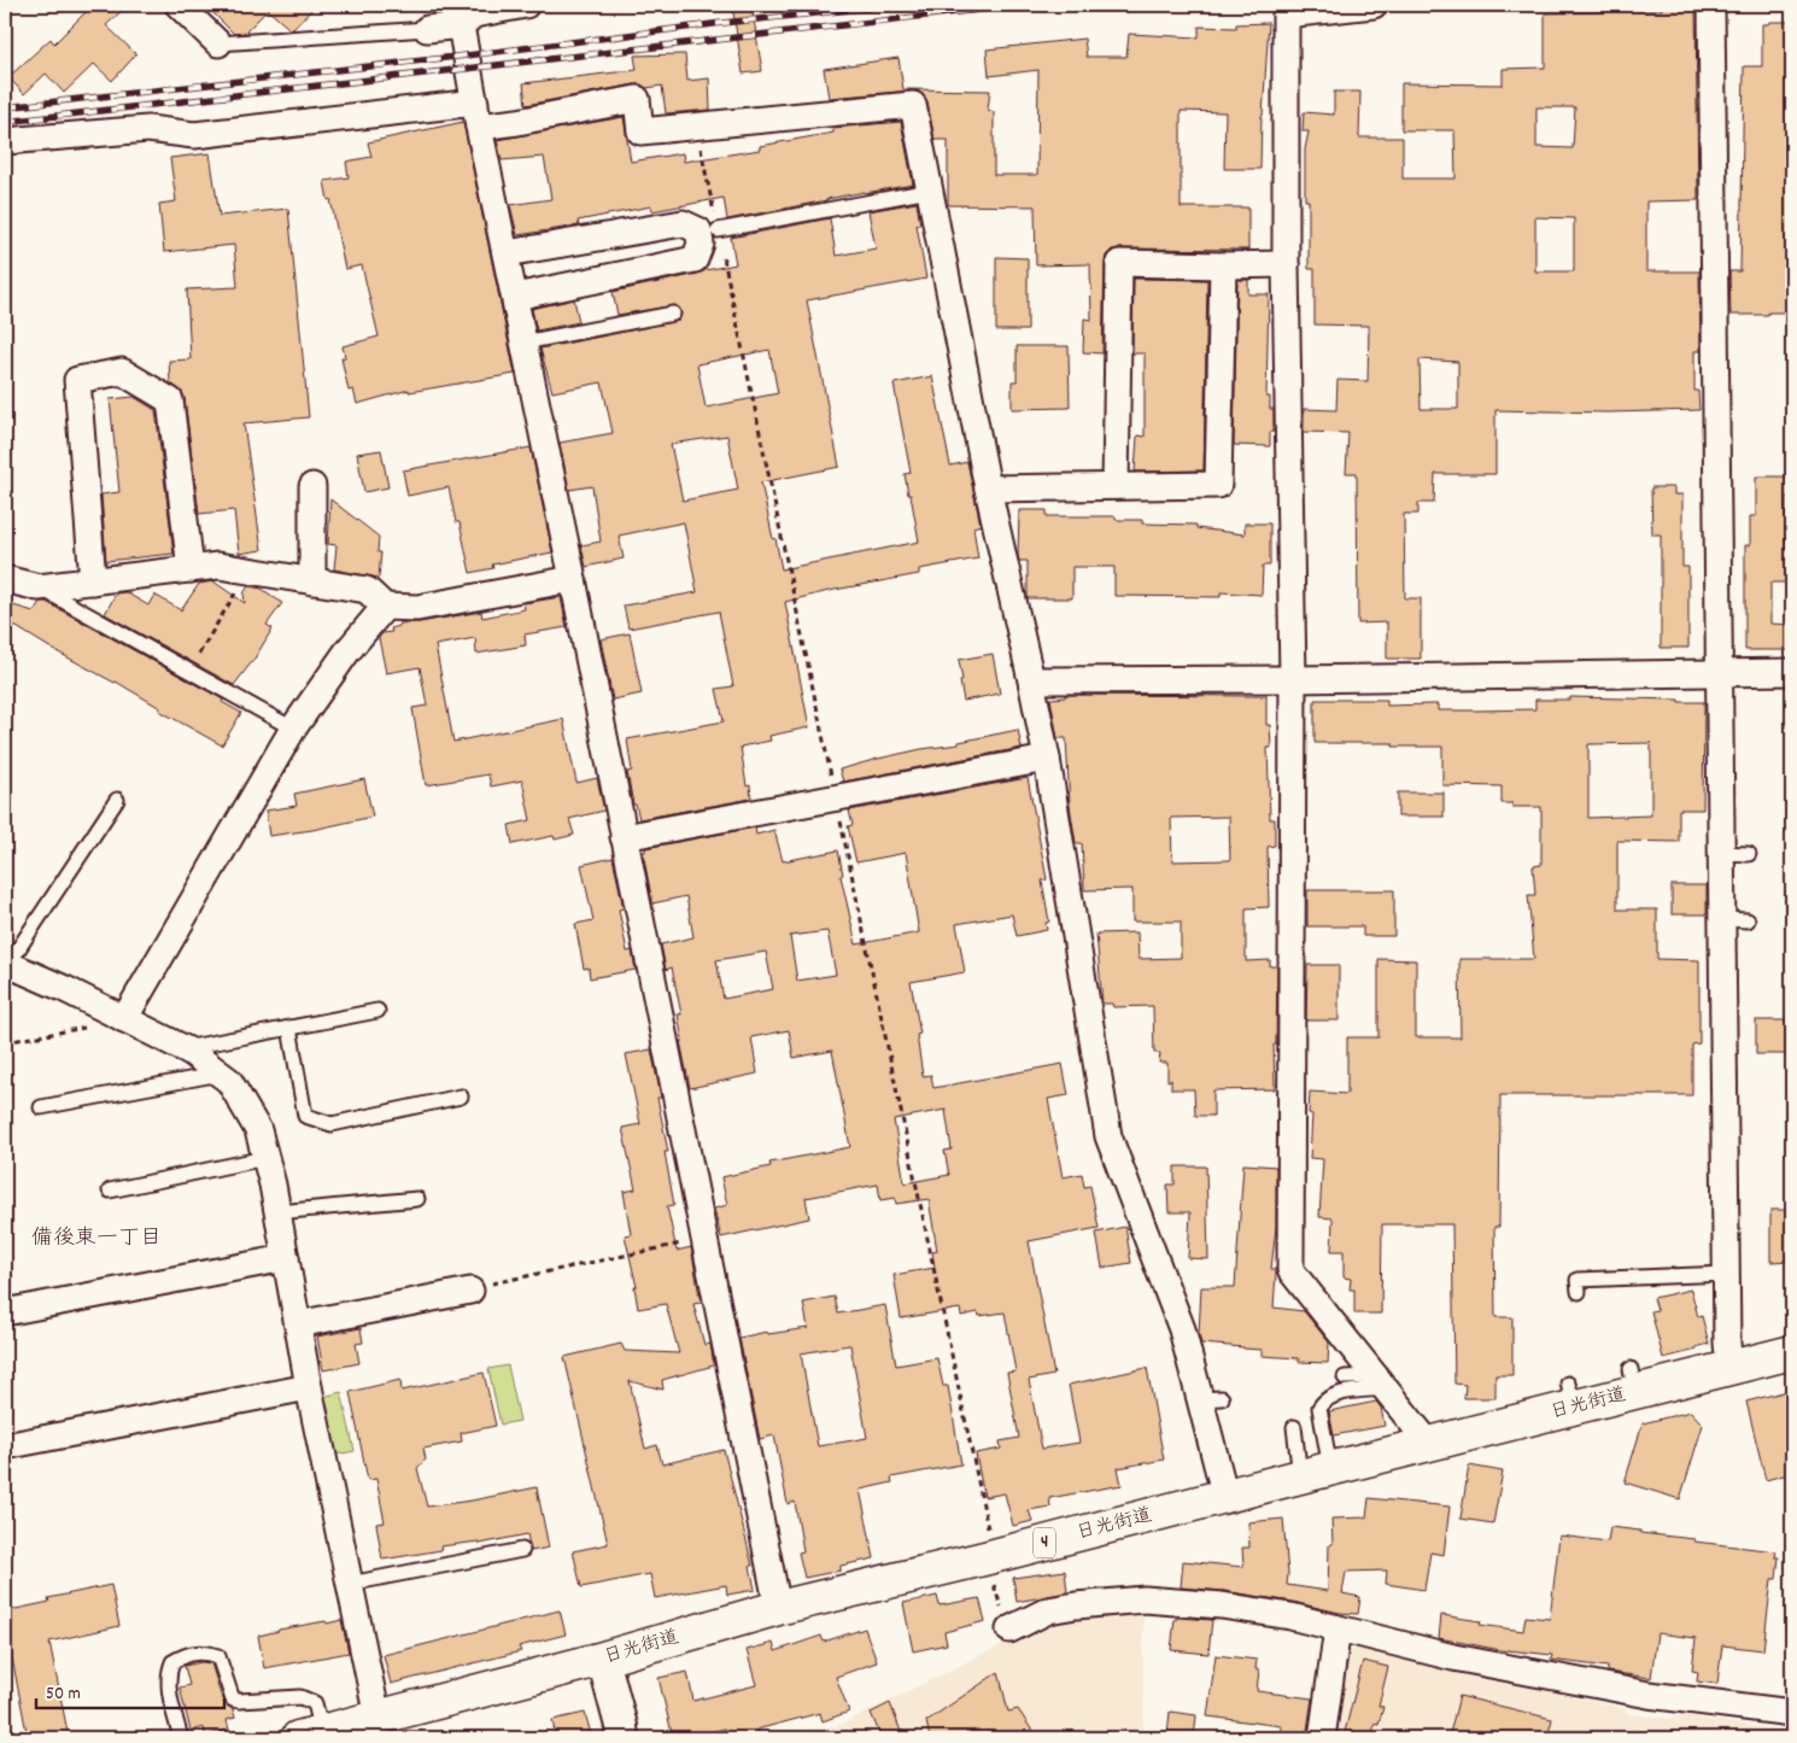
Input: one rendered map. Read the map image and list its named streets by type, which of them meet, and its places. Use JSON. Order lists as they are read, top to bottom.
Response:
{
  "streets": {
    "highway": ["日光街道", "4"]
  },
  "districts": ["備後東一丁目"],
  "scale_bar": "50 m"
}
